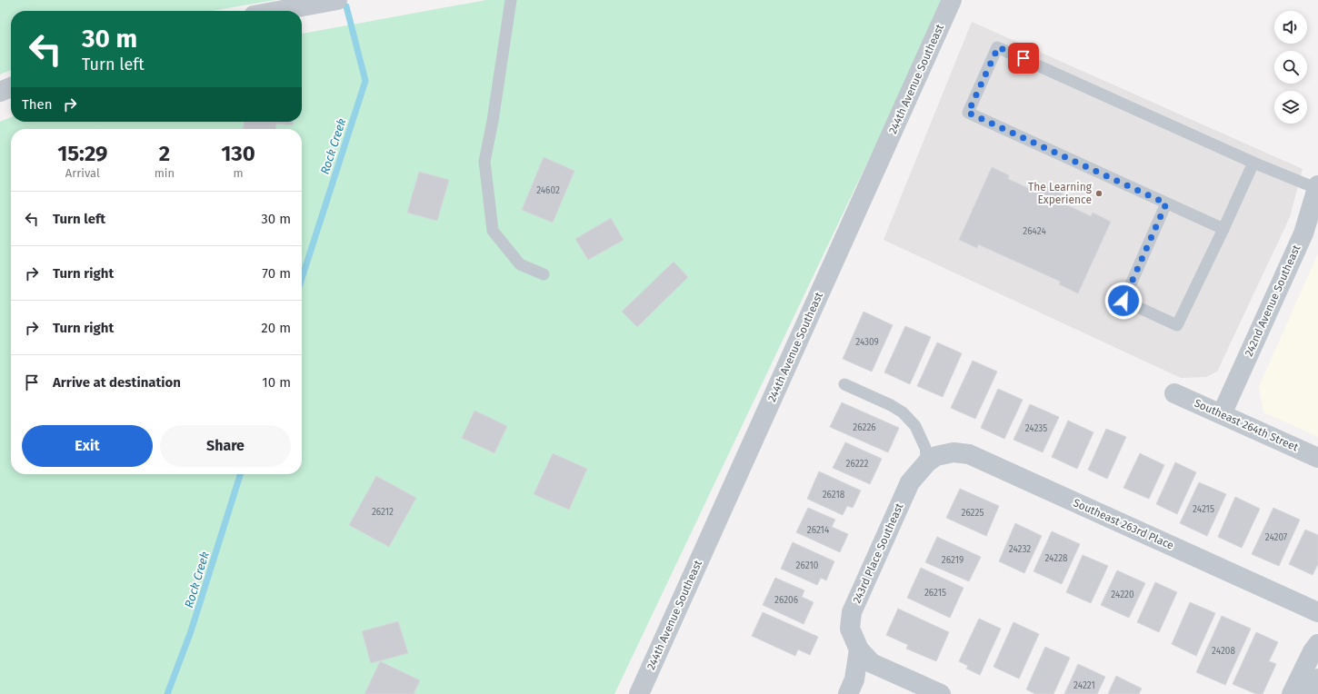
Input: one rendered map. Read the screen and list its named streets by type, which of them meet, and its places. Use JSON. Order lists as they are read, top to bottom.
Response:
{
  "streets": {
    "street": [
      "244th Avenue Southeast",
      "242nd Avenue Southeast",
      "Southeast 264th Street",
      "Southeast 263rd Place",
      "243rd Place Southeast"
    ]
  },
  "crossings": [
    ["242nd Avenue Southeast", "Southeast 264th Street"],
    ["Southeast 263rd Place", "243rd Place Southeast"]
  ],
  "water": ["Rock Creek"],
  "places": ["The Learning Experience"],
  "house_numbers": [
    "24602",
    "26424",
    "24309",
    "26226",
    "24235",
    "26222",
    "26218",
    "24215",
    "26212",
    "26225",
    "26214",
    "24207",
    "24232",
    "24228",
    "26219",
    "26210",
    "26215",
    "24220",
    "26206",
    "24208",
    "24221"
  ],
  "page": {
    "turn": ["30 m", "Turn left"],
    "then": "Then",
    "eta": [
      "15:29",
      "Arrival",
      "2",
      "min",
      "130",
      "m"
    ],
    "list": [
      {
        "name": "Turn left",
        "value": "30 m"
      },
      {
        "name": "Turn right",
        "value": "70 m"
      },
      {
        "name": "Turn right",
        "value": "20 m"
      },
      {
        "name": "Arrive at destination",
        "value": "10 m"
      }
    ],
    "buttons": ["Exit", "Share"]
  }
}
